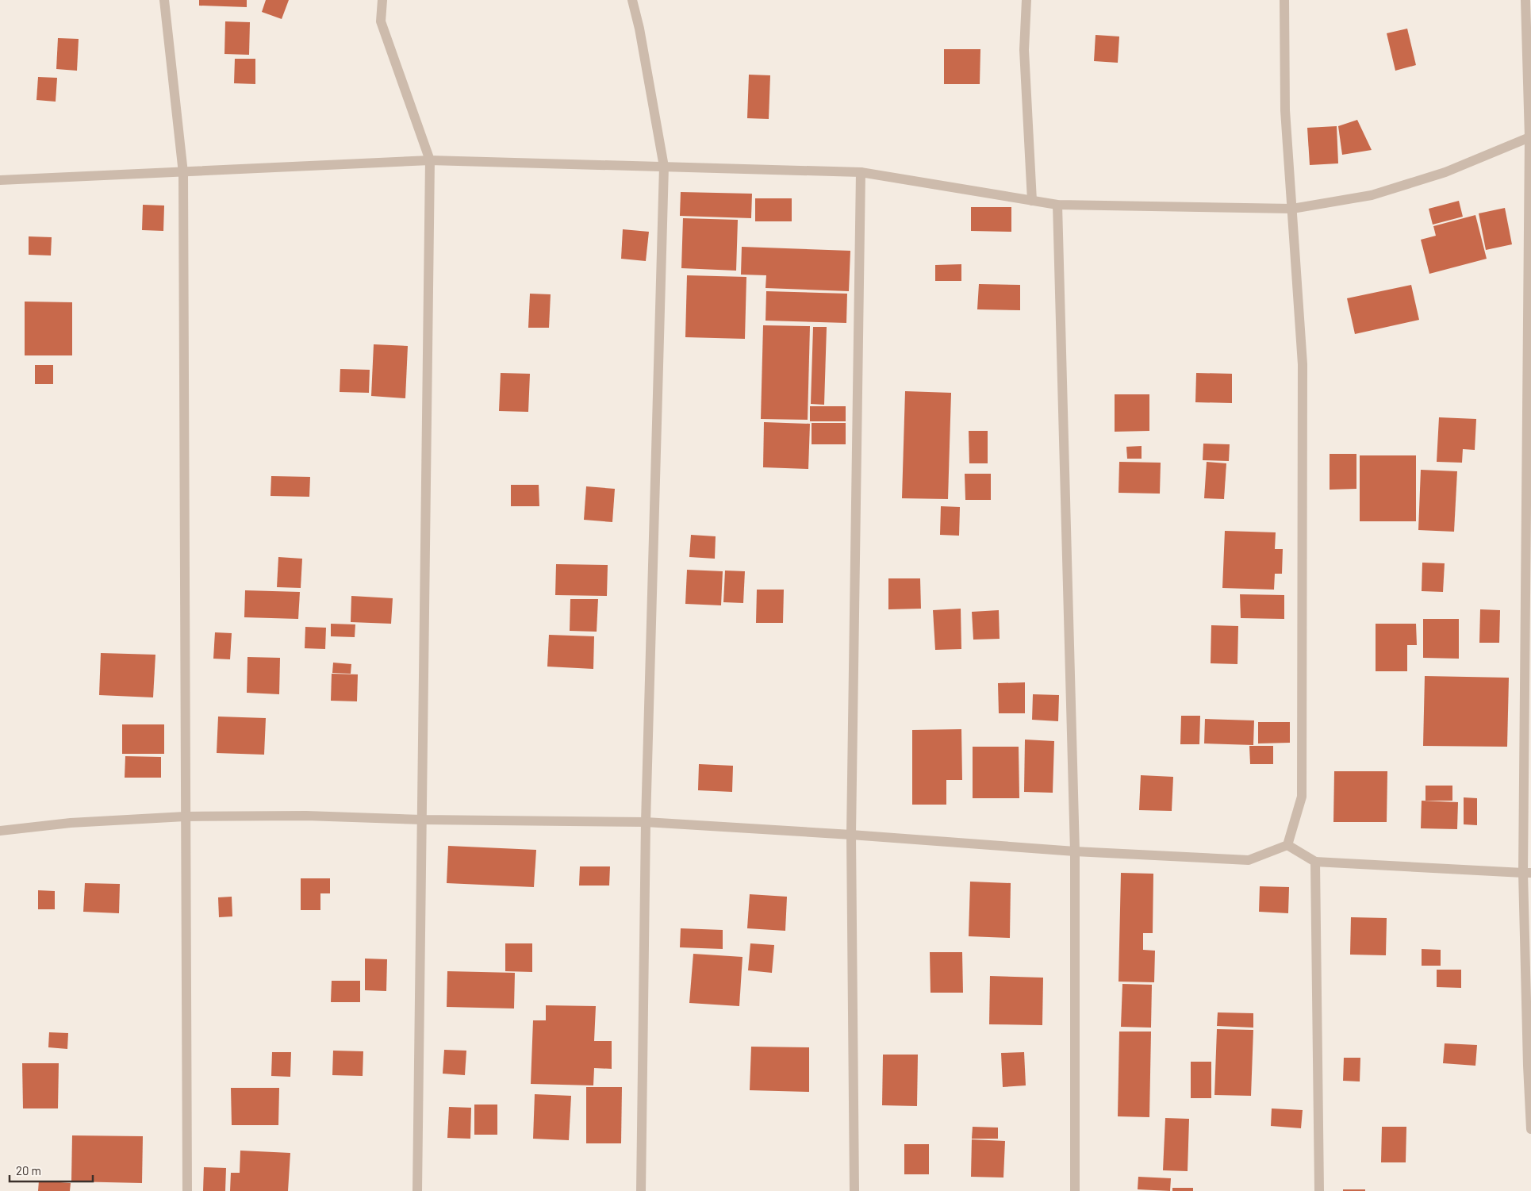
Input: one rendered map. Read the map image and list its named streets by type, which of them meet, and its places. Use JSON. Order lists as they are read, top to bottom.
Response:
{
  "scale_bar": "20 m"
}
